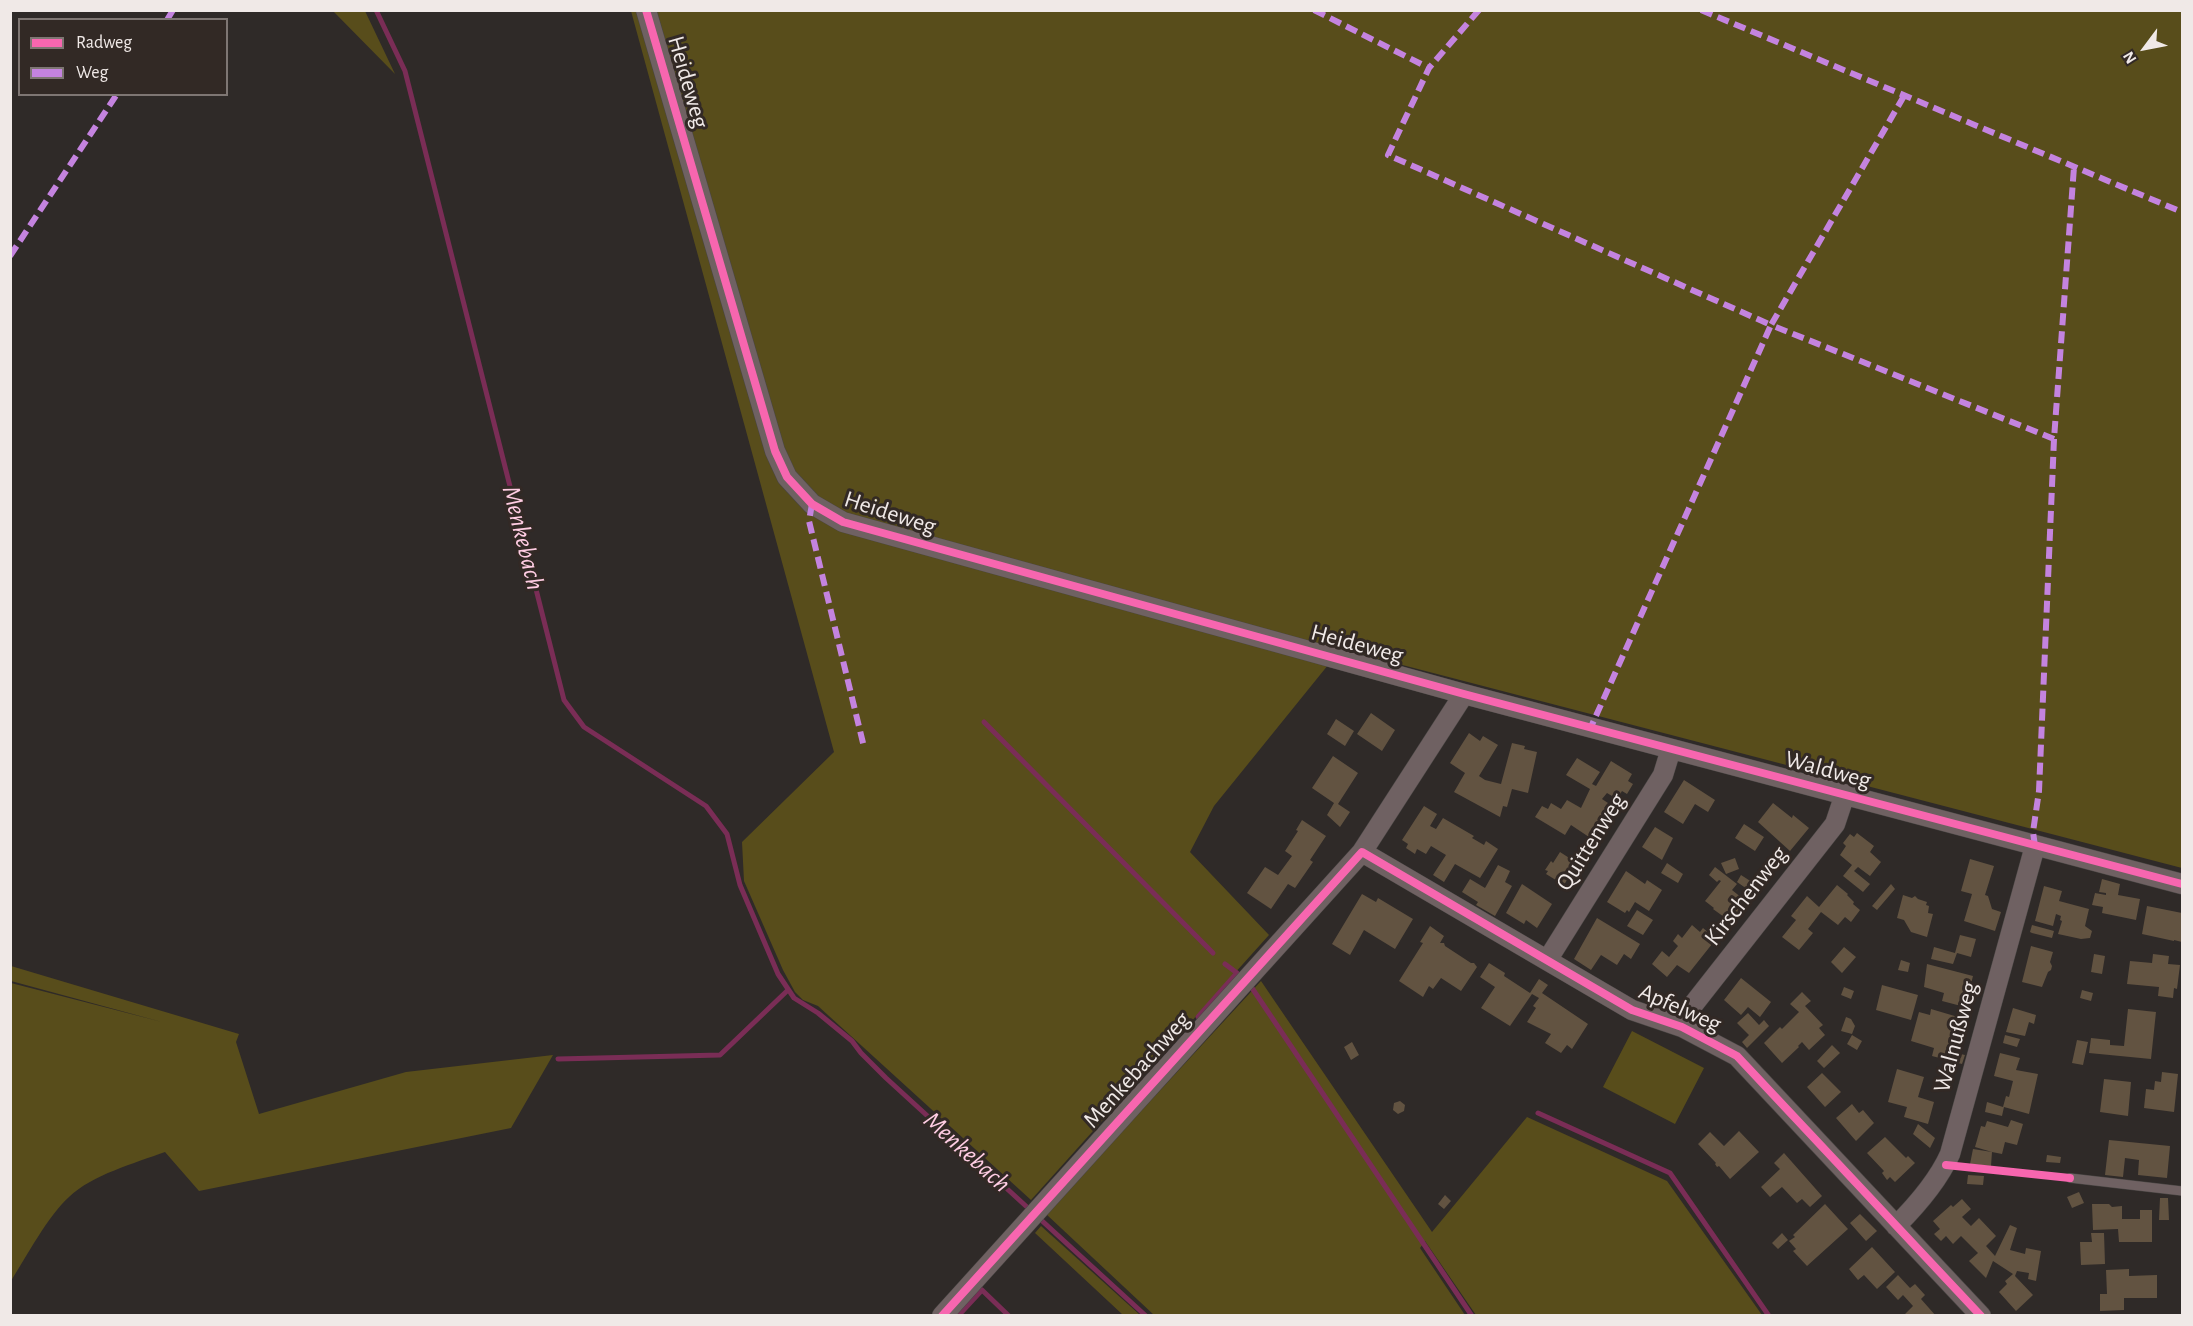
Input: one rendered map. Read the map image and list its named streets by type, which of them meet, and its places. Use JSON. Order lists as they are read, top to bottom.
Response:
{
  "streets": {
    "street": [
      "Heideweg",
      "Waldweg",
      "Quittenweg",
      "Kirschenweg",
      "Apfelweg",
      "Walnußweg",
      "Menkebachweg"
    ]
  },
  "crossings": [
    ["Heideweg", "Waldweg"],
    ["Heideweg", "Menkebachweg"],
    ["Waldweg", "Quittenweg"],
    ["Waldweg", "Kirschenweg"],
    ["Waldweg", "Walnußweg"],
    ["Waldweg", "Menkebachweg"],
    ["Quittenweg", "Apfelweg"],
    ["Kirschenweg", "Apfelweg"],
    ["Apfelweg", "Walnußweg"],
    ["Apfelweg", "Menkebachweg"]
  ],
  "water": ["Menkebach"],
  "legend": ["Radweg", "Weg"],
  "north": "bottom left"
}
